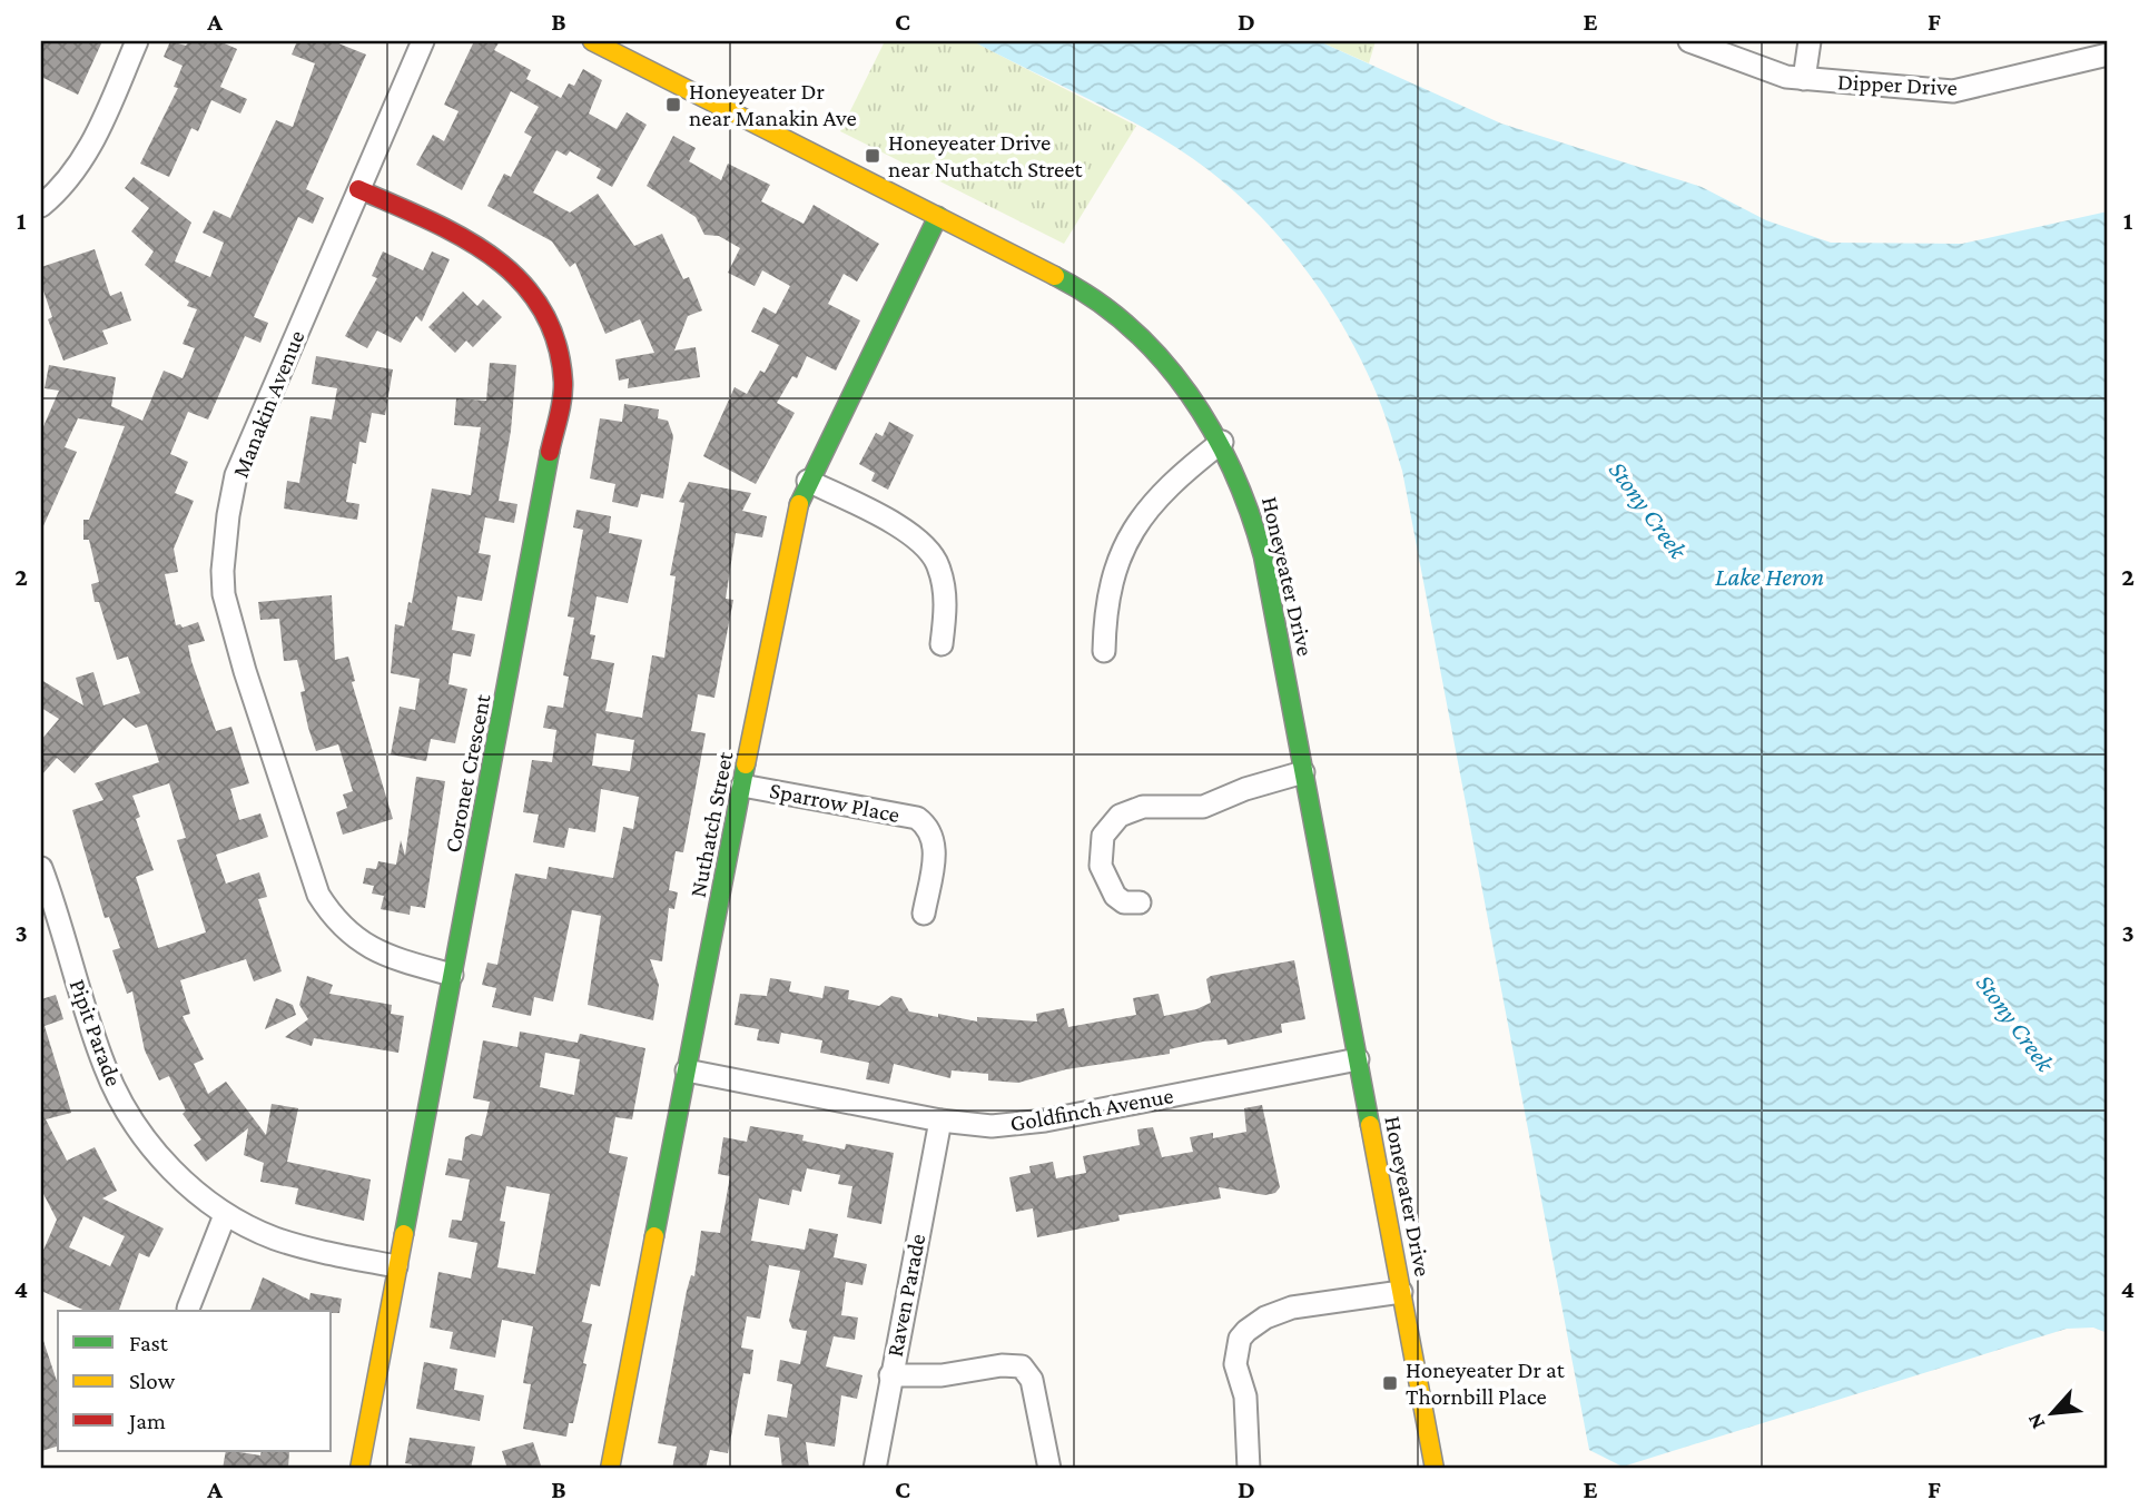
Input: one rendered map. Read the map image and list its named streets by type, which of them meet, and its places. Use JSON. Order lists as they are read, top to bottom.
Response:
{
  "streets": {
    "street": [
      "Dipper Drive",
      "Manakin Avenue",
      "Honeyeater Drive",
      "Coronet Crescent",
      "Sparrow Place",
      "Nuthatch Street",
      "Pipit Parade",
      "Goldfinch Avenue",
      "Raven Parade"
    ]
  },
  "crossings": [
    ["Manakin Avenue", "Coronet Crescent"],
    ["Honeyeater Drive", "Nuthatch Street"],
    ["Honeyeater Drive", "Goldfinch Avenue"],
    ["Coronet Crescent", "Pipit Parade"],
    ["Sparrow Place", "Nuthatch Street"],
    ["Nuthatch Street", "Goldfinch Avenue"],
    ["Goldfinch Avenue", "Raven Parade"]
  ],
  "water": ["Stony Creek", "Lake Heron"],
  "places": {
    "transit": ["Honeyeater Dr near Manakin Ave", "Honeyeater Drive near Nuthatch Street", "Honeyeater Dr at Thornbill Place"]
  },
  "legend": ["Fast", "Slow", "Jam"],
  "north": "bottom left",
  "grid": {
    "columns": [
      "A",
      "B",
      "C",
      "D",
      "E",
      "F"
    ],
    "rows": [
      "1",
      "2",
      "3",
      "4"
    ]
  }
}
